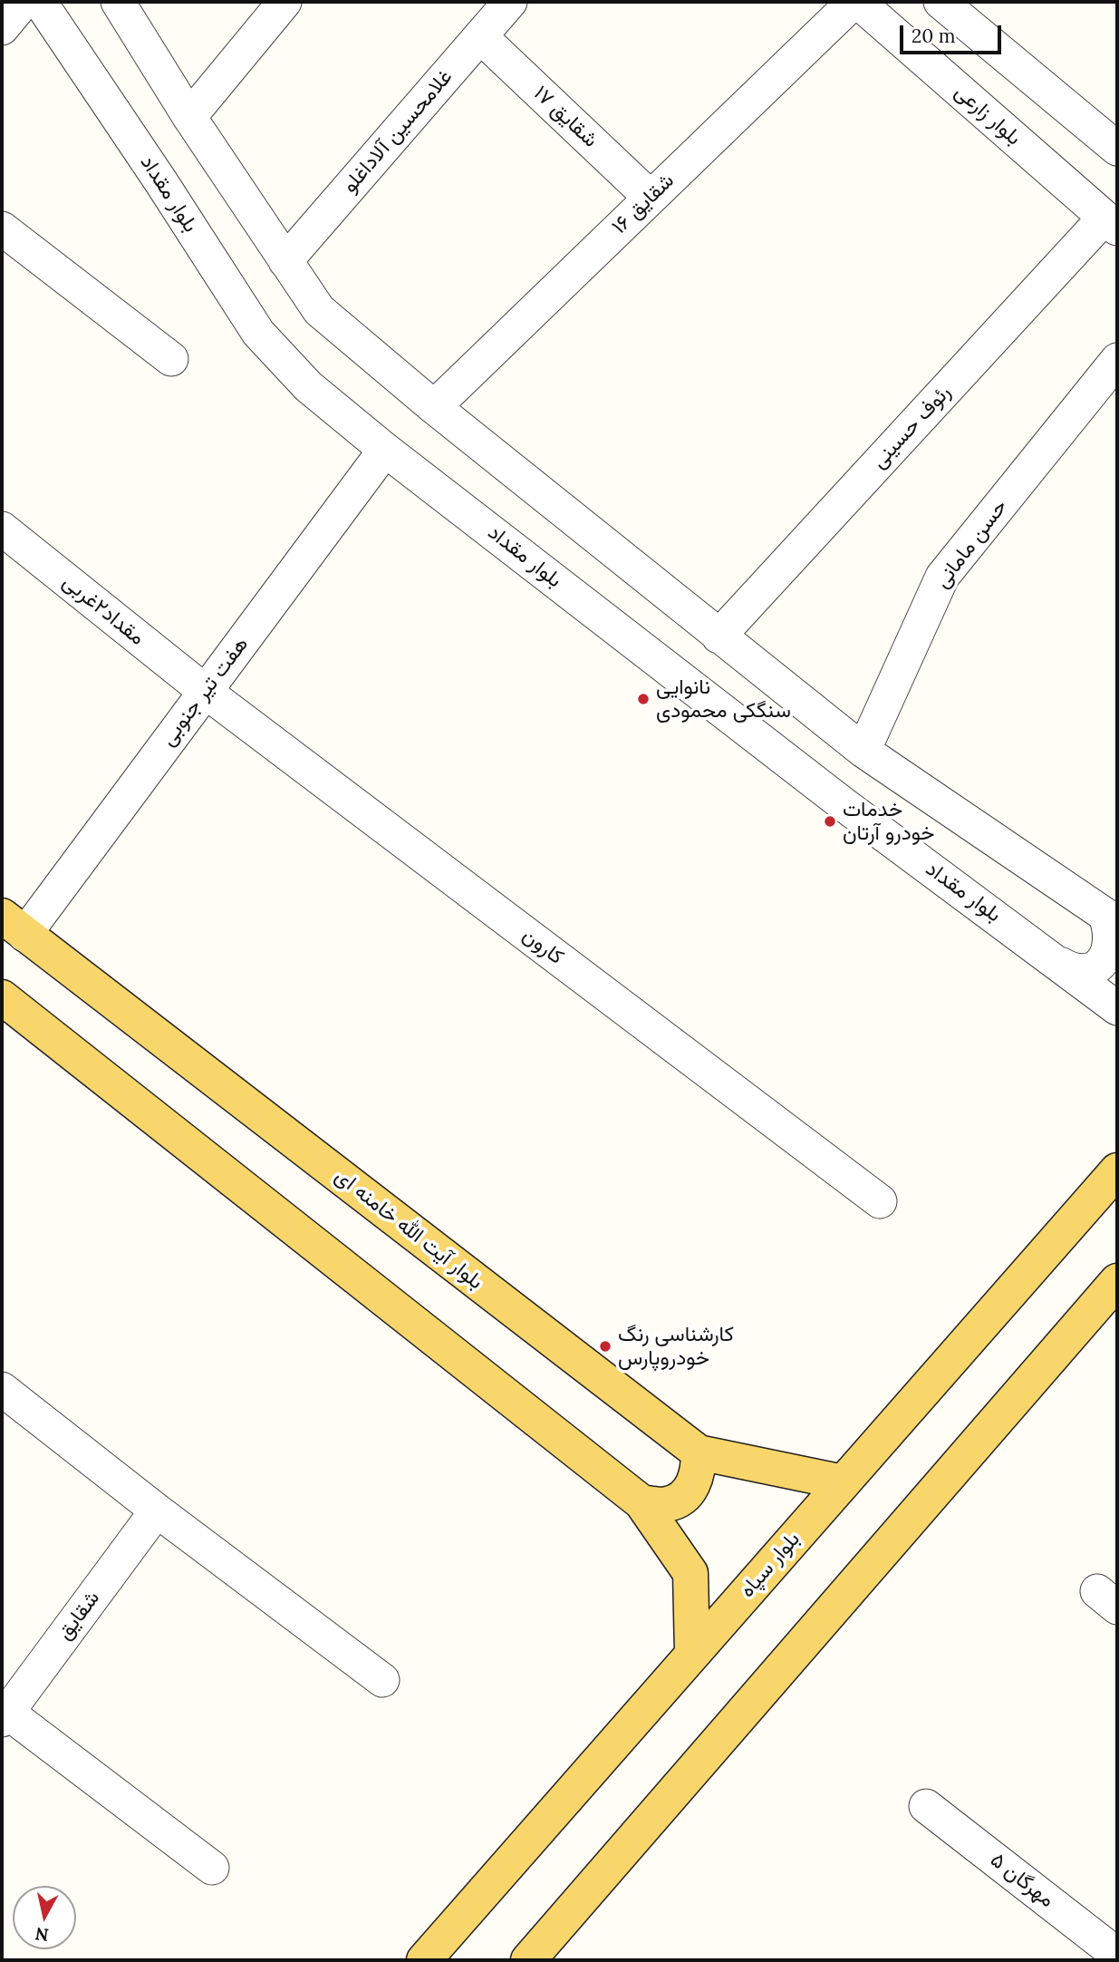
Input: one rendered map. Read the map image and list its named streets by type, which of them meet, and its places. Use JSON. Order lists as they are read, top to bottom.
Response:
{
  "streets": {
    "main road": ["بلوار آیت الله خامنه ای", "بلوار سپاه"],
    "street": [
      "بلوار زارعی",
      "شقایق ۱۷",
      "غلامحسین آلاداغلو",
      "بلوار مقداد",
      "شقایق ۱۶",
      "رئوف حسینی",
      "حسن مامانی",
      "مقداد۲غربی",
      "هفت تیر جنوبی",
      "کارون",
      "شقایق",
      "مهرگان ۵"
    ]
  },
  "crossings": [
    ["بلوار زارعی", "شقایق ۱۶"],
    ["بلوار زارعی", "رئوف حسینی"],
    ["شقایق ۱۷", "غلامحسین آلاداغلو"],
    ["شقایق ۱۷", "شقایق ۱۶"],
    ["بلوار مقداد", "هفت تیر جنوبی"],
    ["مقداد۲غربی", "هفت تیر جنوبی"],
    ["مقداد۲غربی", "کارون"],
    ["هفت تیر جنوبی", "کارون"],
    ["هفت تیر جنوبی", "بلوار آیت الله خامنه ای"],
    ["بلوار آیت الله خامنه ای", "بلوار سپاه"]
  ],
  "places": ["نانوایی سنگکی محمودی", "خدمات خودرو آرتان", "کارشناسی رنگ خودروپارس"],
  "scale_bar": "20 m",
  "north": "bottom"
}
